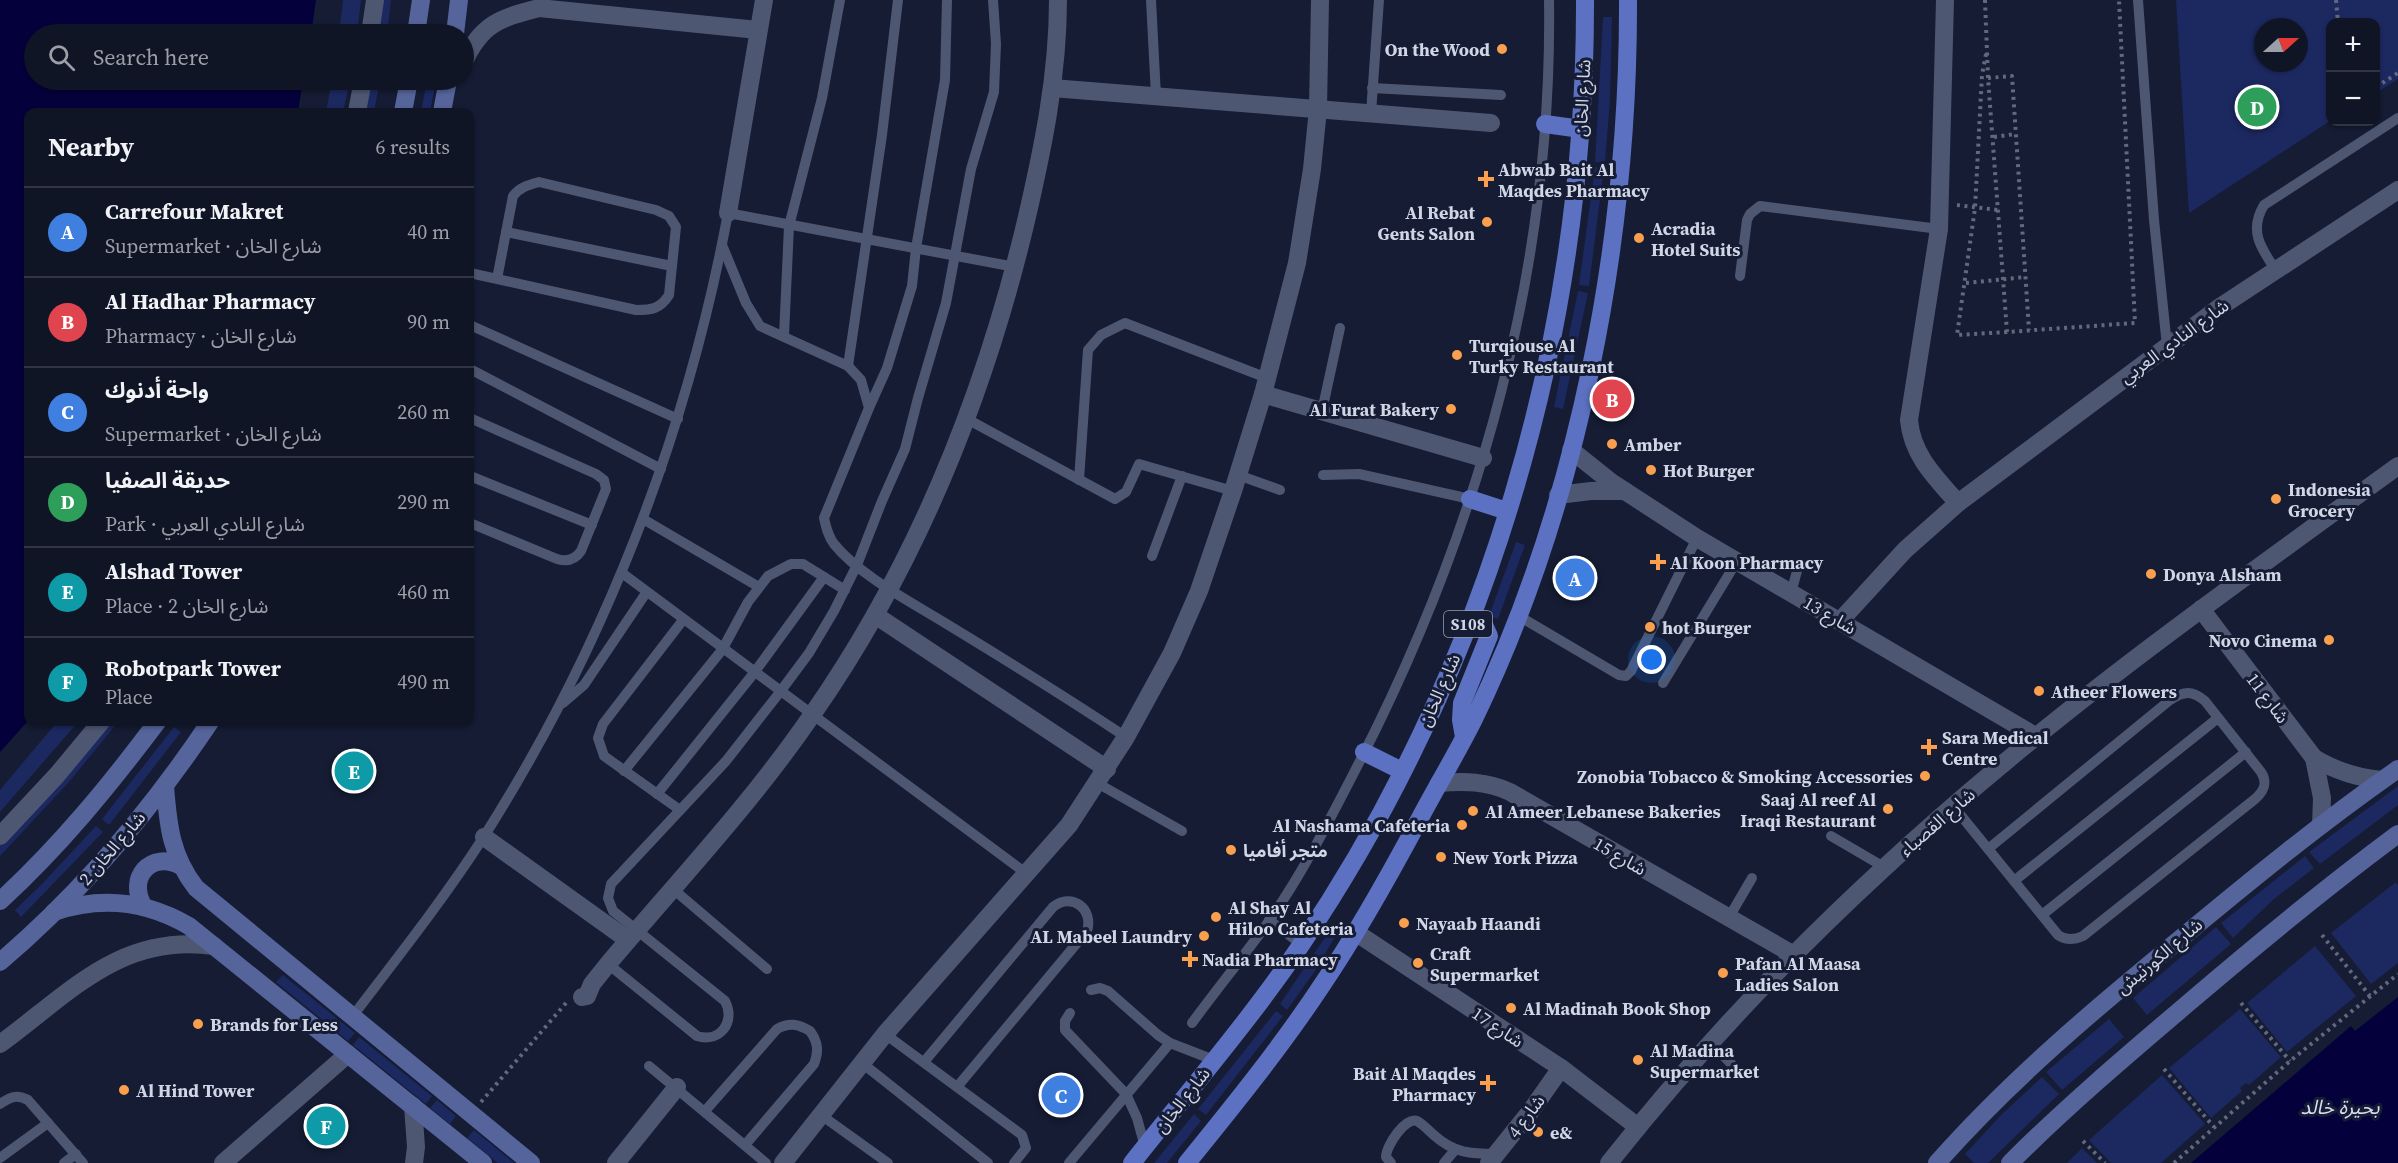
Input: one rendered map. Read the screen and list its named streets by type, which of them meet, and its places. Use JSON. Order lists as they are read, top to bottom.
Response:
{
  "streets": {
    "main road": [
      "شارع الخان",
      "S108",
      "شارع الخان 2",
      "شارع الكورنيش"
    ],
    "street": [
      "شارع النادي العربي",
      "شارع 13",
      "شارع 11",
      "شارع القصباء",
      "شارع 15",
      "شارع 17",
      "شارع 4"
    ]
  },
  "crossings": [
    ["شارع النادي العربي", "شارع 13"],
    ["شارع 13", "S108"],
    ["شارع 13", "شارع القصباء"],
    ["S108", "شارع 15"],
    ["S108", "شارع 17"],
    ["شارع 11", "شارع القصباء"],
    ["شارع 11", "شارع الكورنيش"],
    ["شارع القصباء", "شارع 15"],
    ["شارع القصباء", "شارع 17"],
    ["شارع 17", "شارع 4"]
  ],
  "water": ["بحيرة خالد"],
  "places": {
    "other": [
      "On the Wood",
      "Al Rebat Gents Salon",
      "Acradia Hotel Suits",
      "Turqiouse Al Turky Restaurant",
      "Al Furat Bakery",
      "Amber",
      "Hot Burger",
      "Indonesia Grocery",
      "Donya Alsham",
      "hot Burger",
      "Novo Cinema",
      "Atheer Flowers",
      "Zonobia Tobacco & Smoking Accessories",
      "Saaj Al reef Al Iraqi Restaurant",
      "Al Ameer Lebanese Bakeries",
      "Al Nashama Cafeteria",
      "متجر أفاميا",
      "New York Pizza",
      "Al Shay Al Hiloo Cafeteria",
      "Nayaab Haandi",
      "AL Mabeel Laundry",
      "Craft Supermarket",
      "Pafan Al Maasa Ladies Salon",
      "Al Madinah Book Shop",
      "Brands for Less",
      "Al Madina Supermarket",
      "Al Hind Tower",
      "e&"
    ],
    "health": [
      "Abwab Bait Al Maqdes Pharmacy",
      "Al Koon Pharmacy",
      "Sara Medical Centre",
      "Nadia Pharmacy",
      "Bait Al Maqdes Pharmacy"
    ]
  },
  "north": "right",
  "page": {
    "map_buttons": ["+", "−"],
    "search": "Search here",
    "pins": [
      "D",
      "B",
      "A",
      "E",
      "C",
      "F"
    ],
    "heading": ["Nearby", "6 results"],
    "list": [
      {
        "mark": "A",
        "name": "Carrefour Makret",
        "note": "Supermarket · شارع الخان",
        "value": "40 m"
      },
      {
        "mark": "B",
        "name": "Al Hadhar Pharmacy",
        "note": "Pharmacy · شارع الخان",
        "value": "90 m"
      },
      {
        "mark": "C",
        "name": "واحة أدنوك",
        "note": "Supermarket · شارع الخان",
        "value": "260 m"
      },
      {
        "mark": "D",
        "name": "حديقة الصفيا",
        "note": "Park · شارع النادي العربي",
        "value": "290 m"
      },
      {
        "mark": "E",
        "name": "Alshad Tower",
        "note": "Place · شارع الخان 2",
        "value": "460 m"
      },
      {
        "mark": "F",
        "name": "Robotpark Tower",
        "note": "Place",
        "value": "490 m"
      }
    ]
  }
}
